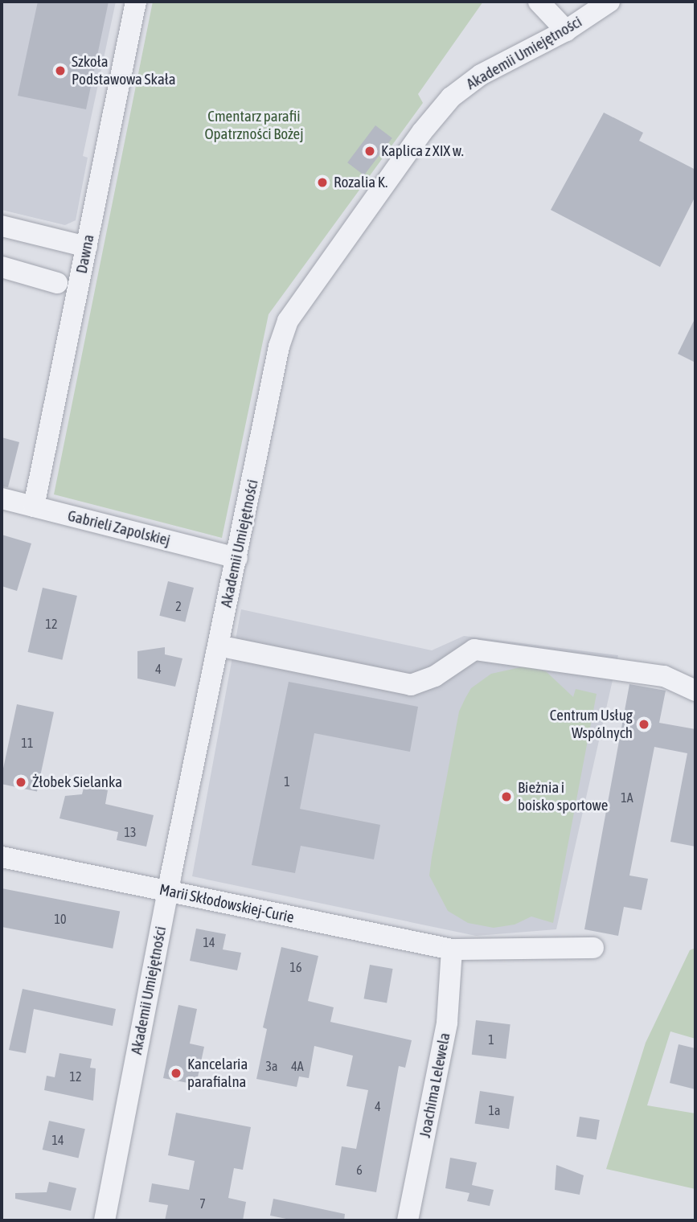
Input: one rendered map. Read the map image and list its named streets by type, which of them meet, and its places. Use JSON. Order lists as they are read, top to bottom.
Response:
{
  "streets": {
    "street": [
      "Akademii Umiejętności",
      "Dawna",
      "Gabrieli Zapolskiej",
      "Marii Skłodowskiej-Curie",
      "Joachima Lelewela"
    ]
  },
  "crossings": [
    ["Akademii Umiejętności", "Gabrieli Zapolskiej"],
    ["Akademii Umiejętności", "Marii Skłodowskiej-Curie"],
    ["Dawna", "Gabrieli Zapolskiej"],
    ["Marii Skłodowskiej-Curie", "Joachima Lelewela"]
  ],
  "parks": ["Cmentarz parafii Opatrzności Bożej"],
  "places": [
    "Szkoła Podstawowa Skała",
    "Kaplica z XIX w.",
    "Rozalia K.",
    "Centrum Usług Wspólnych",
    "Żłobek Sielanka",
    "Bieżnia i boisko sportowe",
    "Kancelaria parafialna"
  ],
  "house_numbers": [
    "2",
    "12",
    "4",
    "11",
    "1",
    "1A",
    "13",
    "10",
    "14",
    "16",
    "1",
    "3a",
    "4A",
    "12",
    "4",
    "1a",
    "14",
    "6",
    "7"
  ]
}
